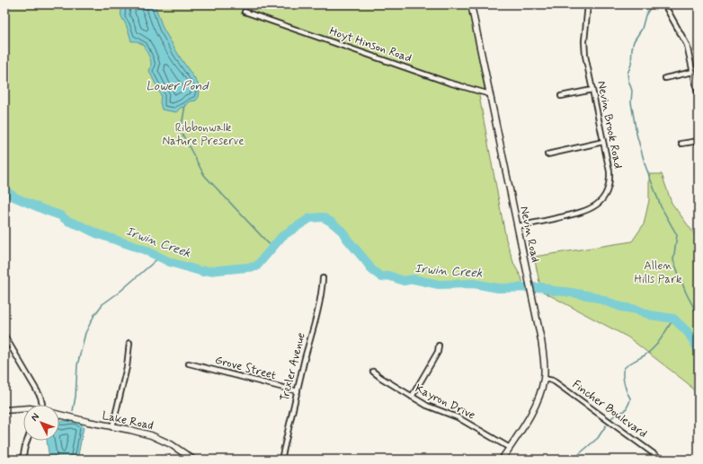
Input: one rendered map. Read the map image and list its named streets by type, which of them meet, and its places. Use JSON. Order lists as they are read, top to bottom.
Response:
{
  "streets": {
    "main road": ["Nevin Road", "Lake Road"],
    "street": [
      "Hoyt Hinson Road",
      "Nevin Brook Road",
      "Trexler Avenue",
      "Grove Street",
      "Kayron Drive",
      "Fincher Boulevard"
    ]
  },
  "crossings": [
    ["Hoyt Hinson Road", "Nevin Road"],
    ["Nevin Brook Road", "Nevin Road"],
    ["Nevin Road", "Kayron Drive"],
    ["Nevin Road", "Fincher Boulevard"],
    ["Trexler Avenue", "Grove Street"]
  ],
  "water": ["Lower Pond", "Irwin Creek"],
  "parks": ["Ribbonwalk Nature Preserve", "Allen Hills Park"],
  "north": "top left"
}
